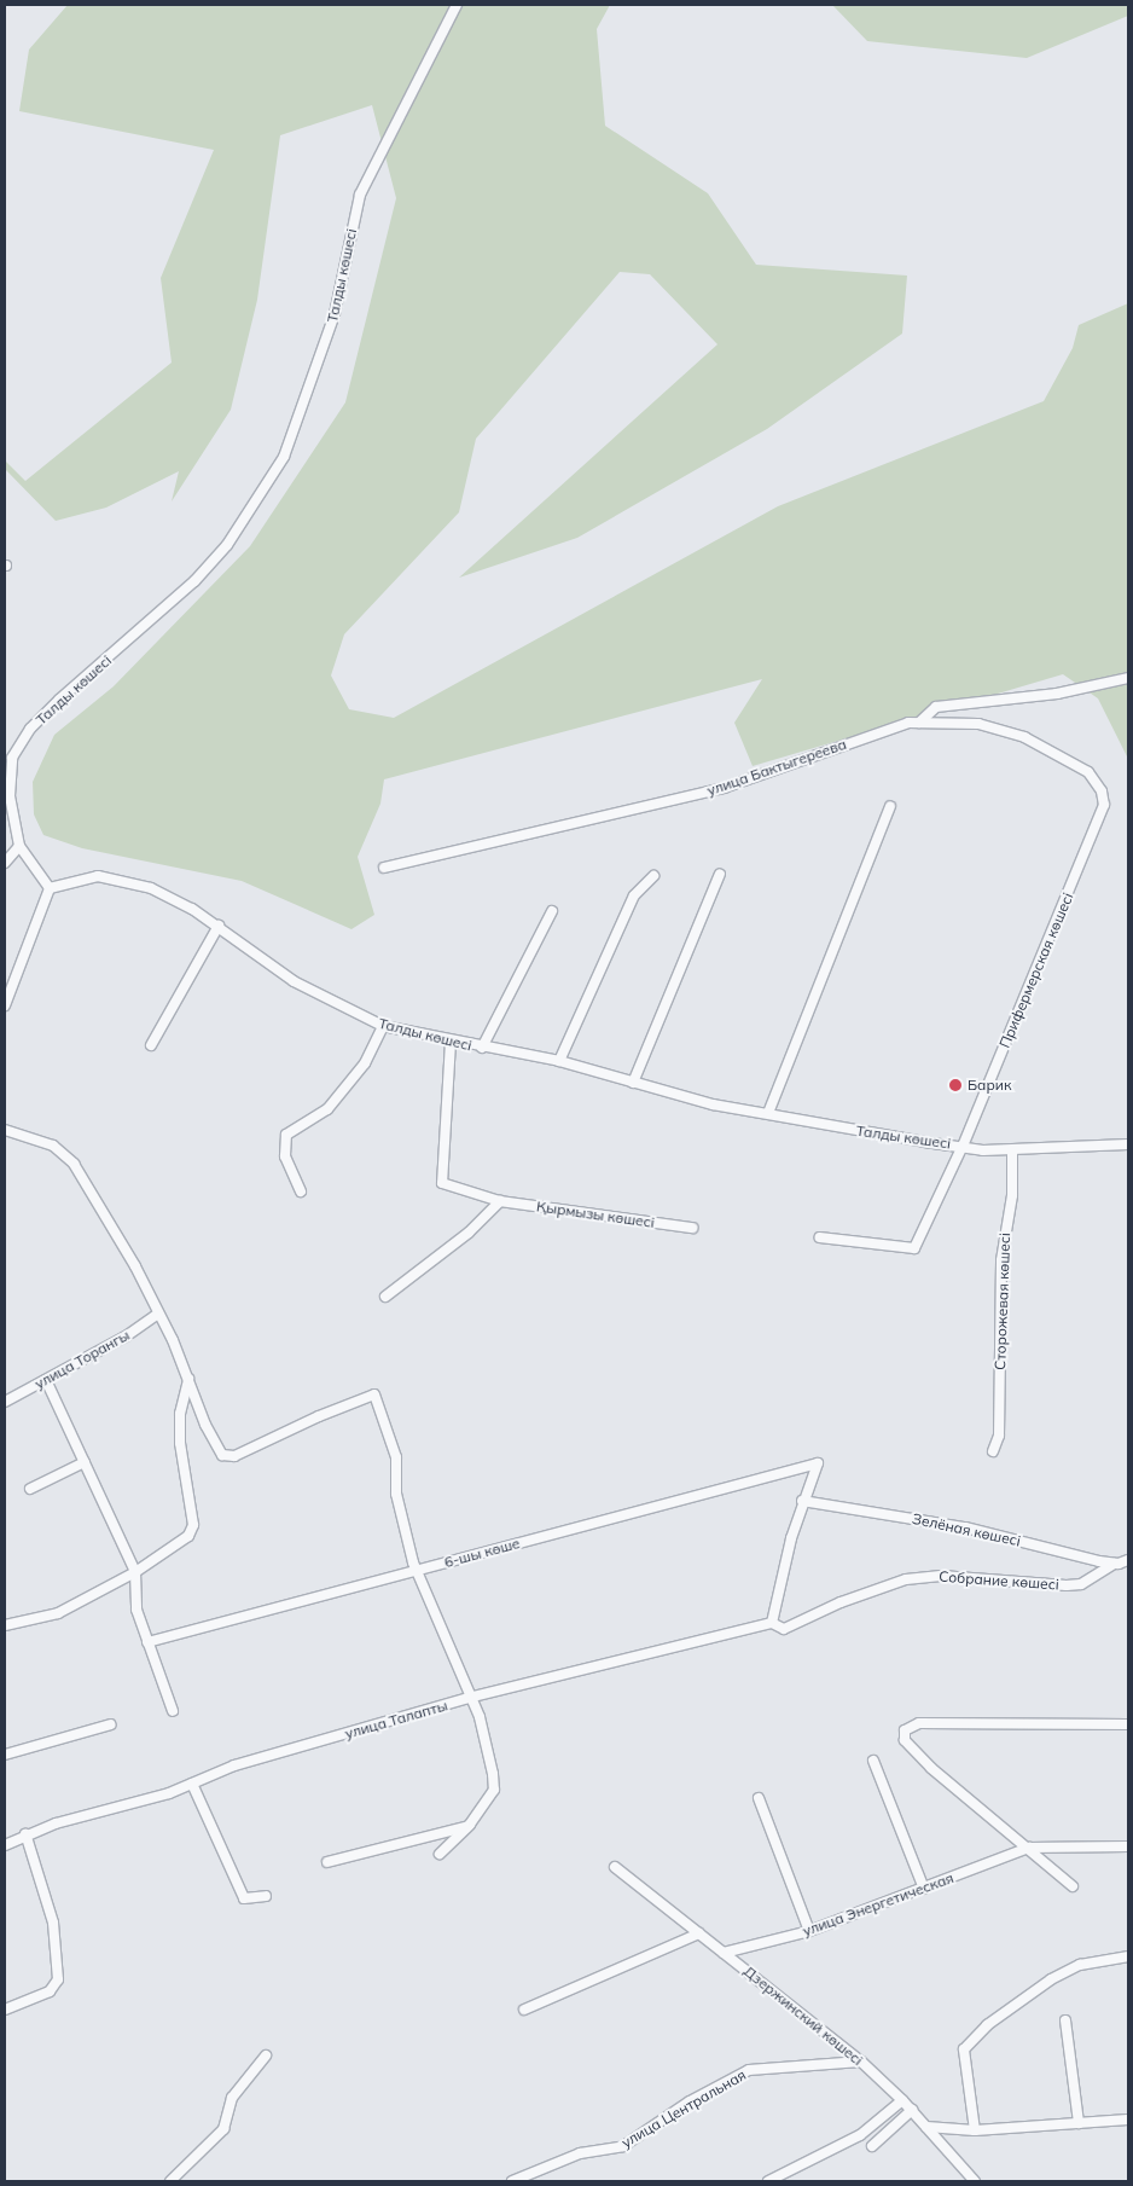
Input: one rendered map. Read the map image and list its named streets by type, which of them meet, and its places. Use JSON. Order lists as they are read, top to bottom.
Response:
{
  "streets": {
    "street": [
      "Талды көшесі",
      "улица Бактыгереева",
      "Прифермерская көшесі",
      "Қырмызы көшесі",
      "Сторожевая көшесі",
      "улица Торангы",
      "Зелёная көшесі",
      "6-шы көше",
      "Собрание көшесі",
      "улица Талапты",
      "улица Энергетическая",
      "Дзержинский көшесі",
      "улица Центральная"
    ]
  },
  "crossings": [
    ["Талды көшесі", "Прифермерская көшесі"],
    ["Талды көшесі", "Қырмызы көшесі"],
    ["Талды көшесі", "Сторожевая көшесі"],
    ["улица Бактыгереева", "Прифермерская көшесі"],
    ["Зелёная көшесі", "6-шы көше"],
    ["Зелёная көшесі", "Собрание көшесі"],
    ["Собрание көшесі", "улица Талапты"],
    ["улица Энергетическая", "Дзержинский көшесі"],
    ["Дзержинский көшесі", "улица Центральная"]
  ],
  "places": ["Барик"]
}
